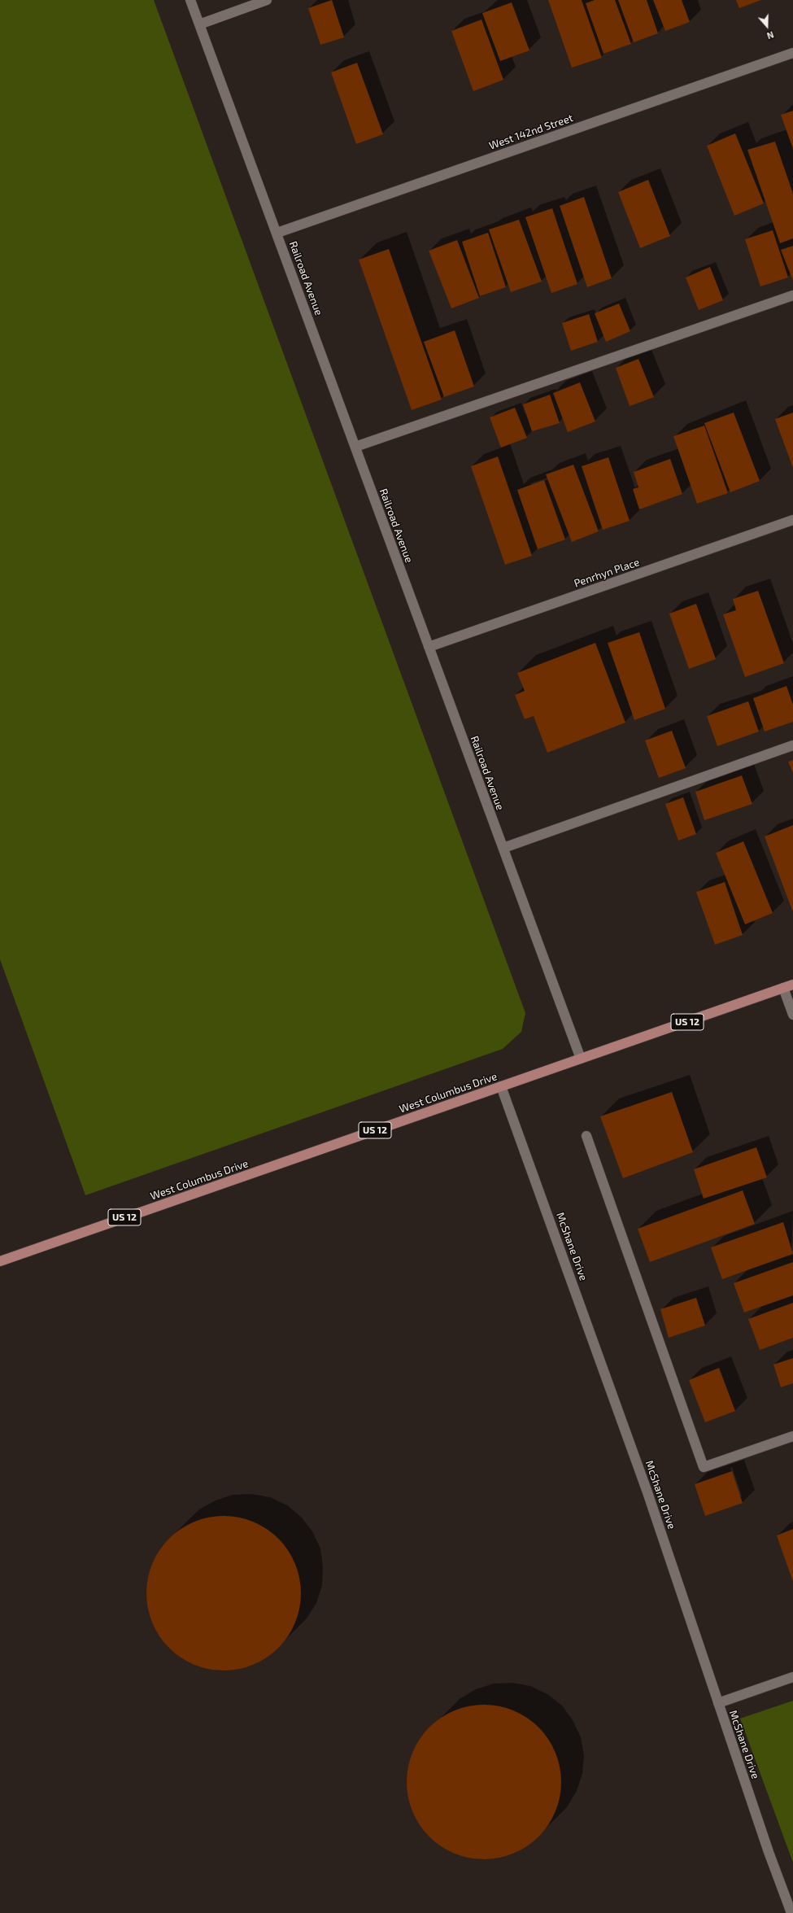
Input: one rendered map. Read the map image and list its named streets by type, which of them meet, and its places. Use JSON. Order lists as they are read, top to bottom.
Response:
{
  "streets": {
    "main road": ["US 12", "West Columbus Drive"],
    "street": [
      "West 142nd Street",
      "Railroad Avenue",
      "Penrhyn Place",
      "McShane Drive"
    ]
  },
  "crossings": [
    ["West 142nd Street", "Railroad Avenue"],
    ["Railroad Avenue", "Penrhyn Place"],
    ["Railroad Avenue", "West Columbus Drive"],
    ["West Columbus Drive", "McShane Drive"]
  ],
  "north": "bottom"
}
